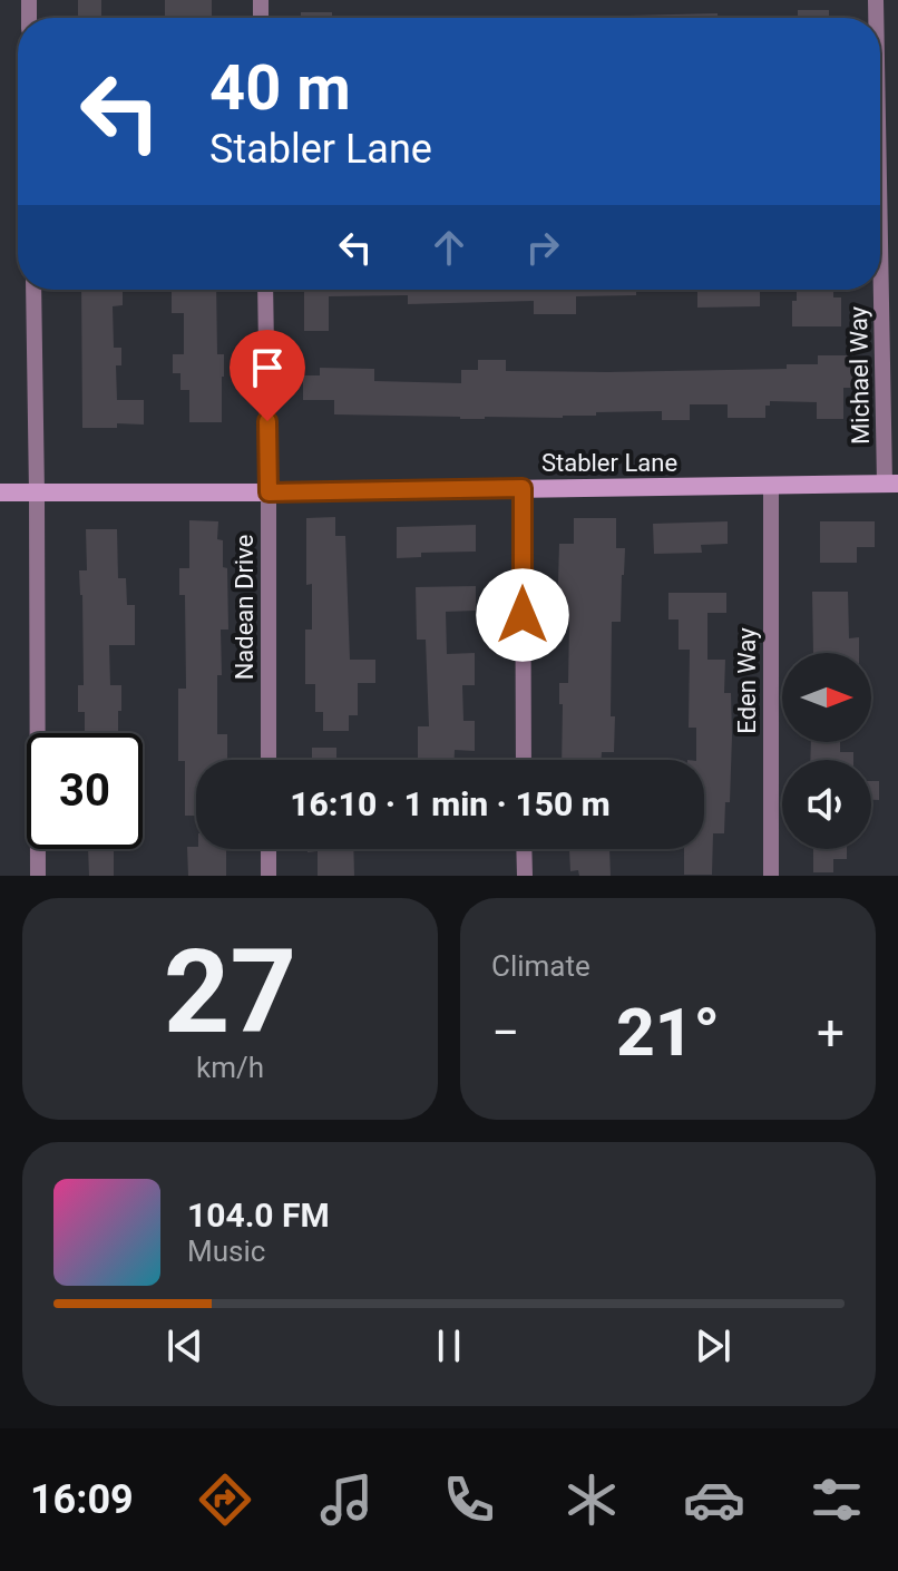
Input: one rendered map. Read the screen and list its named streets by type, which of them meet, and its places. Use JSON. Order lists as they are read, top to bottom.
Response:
{
  "streets": {
    "street": [
      "Michael Way",
      "Stabler Lane",
      "Nadean Drive",
      "Eden Way"
    ]
  },
  "crossings": [
    ["Michael Way", "Stabler Lane"],
    ["Stabler Lane", "Nadean Drive"],
    ["Stabler Lane", "Eden Way"]
  ],
  "north": "right",
  "page": {
    "turn": ["40 m", "Stabler Lane"],
    "limit": "30",
    "trip": "16:10 · 1 min · 150 m",
    "tile": [
      ["27", "km/h"],
      "Climate"
    ],
    "heat": ["−", "21°", "+"],
    "song": ["104.0 FM", "Music"],
    "tabs": "16:09"
  }
}
